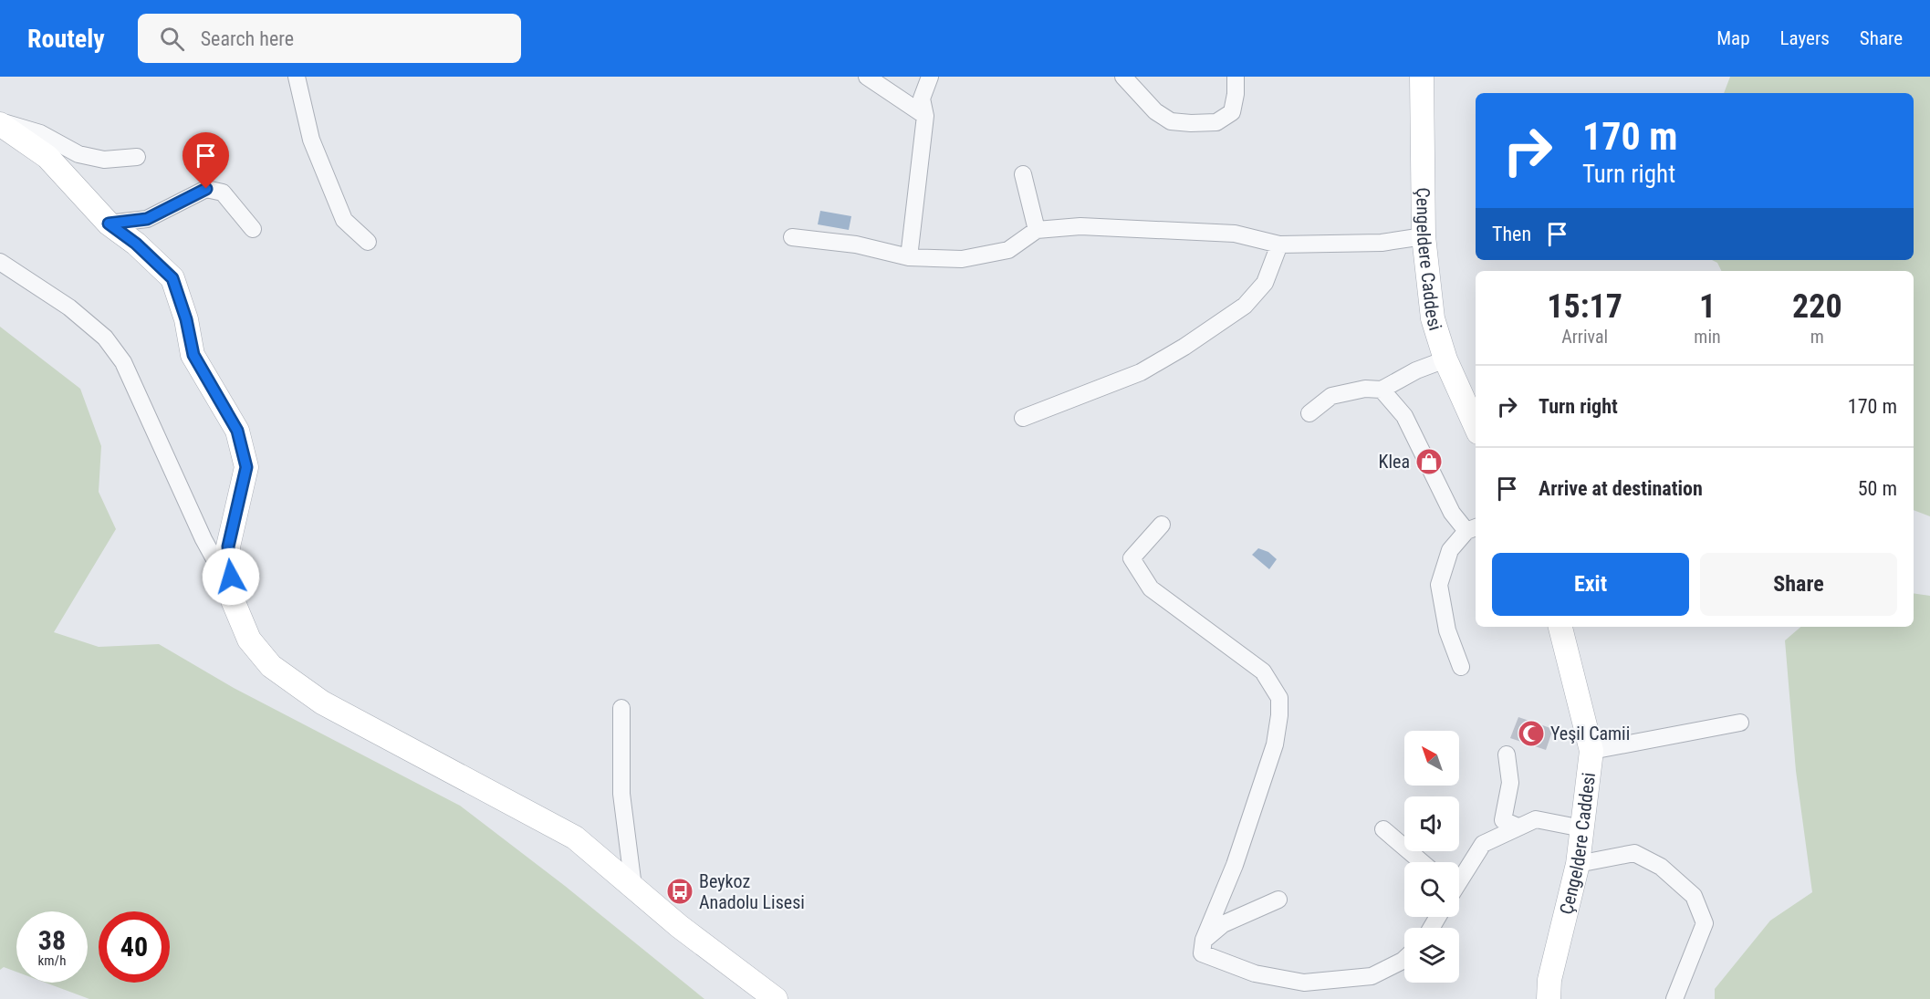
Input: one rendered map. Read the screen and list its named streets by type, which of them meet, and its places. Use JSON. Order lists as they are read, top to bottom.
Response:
{
  "streets": {
    "street": ["Çengeldere Caddesi"]
  },
  "places": {
    "shop": ["Klea"],
    "mosque": ["Yeşil Camii"],
    "bus stop": ["Beykoz Anadolu Lisesi"]
  },
  "north": "top left",
  "page": {
    "header": "Routely",
    "search": "Search here",
    "nav": ["Map", "Layers", "Share"],
    "turn": ["170 m", "Turn right"],
    "then": "Then",
    "eta": [
      "15:17",
      "Arrival",
      "1",
      "min",
      "220",
      "m"
    ],
    "list": [
      {
        "name": "Turn right",
        "value": "170 m"
      },
      {
        "name": "Arrive at destination",
        "value": "50 m"
      }
    ],
    "buttons": ["Exit", "Share"],
    "speed": "38 km/h",
    "limit": "40"
  }
}
